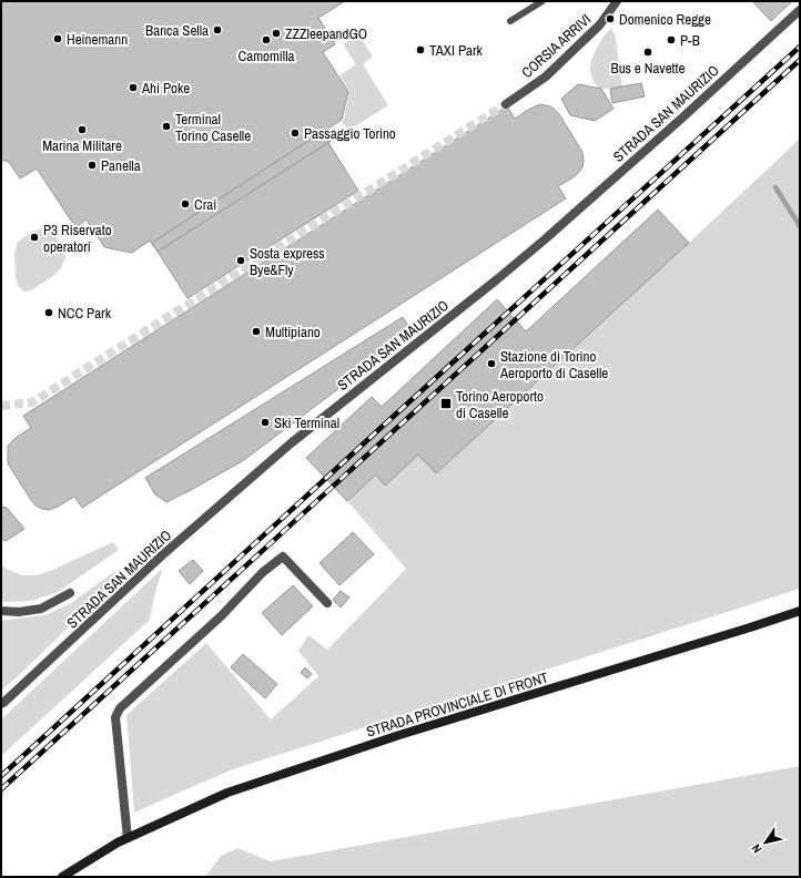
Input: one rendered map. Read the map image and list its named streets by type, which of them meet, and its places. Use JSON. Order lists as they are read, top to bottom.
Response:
{
  "streets": {
    "main road": ["STRADA PROVINCIALE DI FRONT"],
    "street": ["CORSIA ARRIVI", "STRADA SAN MAURIZIO"]
  },
  "places": {
    "other": [
      "Domenico Regge",
      "Banca Sella",
      "ZZZleepandGO",
      "Heinemann",
      "Camomilla",
      "P-B",
      "TAXI Park",
      "Bus e Navette",
      "Ahi Poke",
      "Terminal Torino Caselle",
      "Marina Militare",
      "Passaggio Torino",
      "Panella",
      "Crai",
      "P3 Riservato operatori",
      "Sosta express Bye&Fly",
      "NCC Park",
      "Multipiano",
      "Stazione di Torino Aeroporto di Caselle",
      "Ski Terminal"
    ],
    "transit": ["Torino Aeroporto di Caselle"]
  },
  "north": "bottom left"
}
